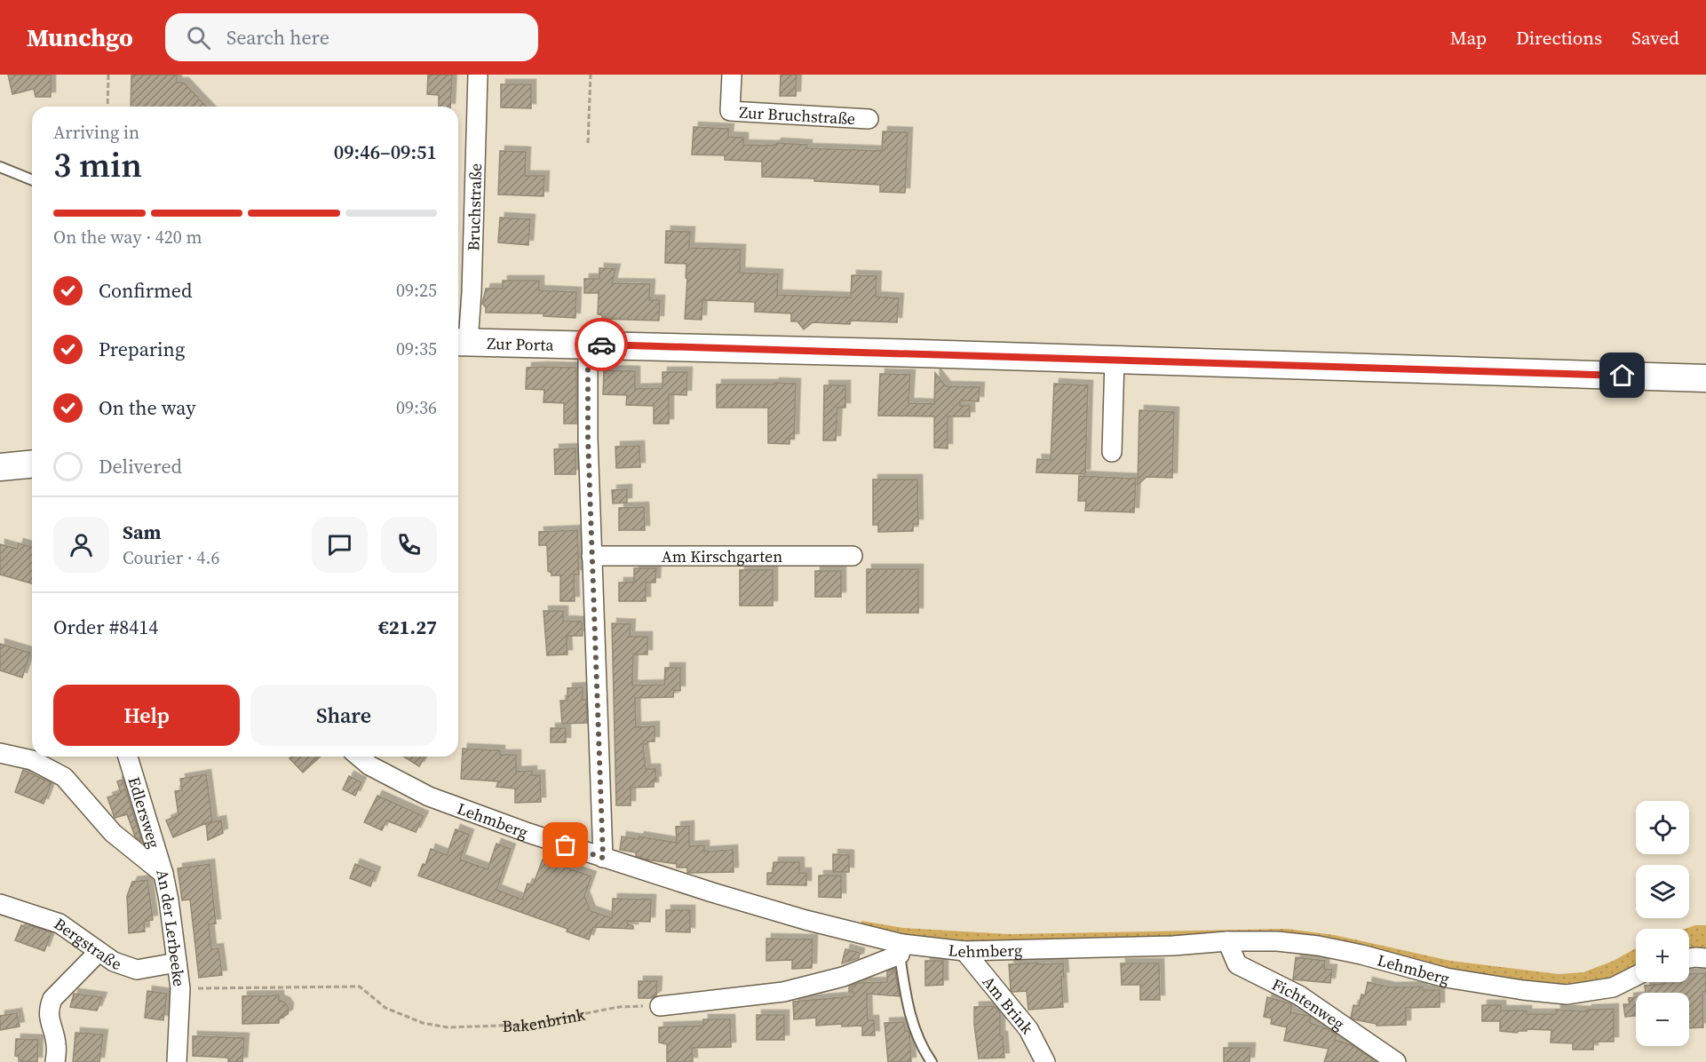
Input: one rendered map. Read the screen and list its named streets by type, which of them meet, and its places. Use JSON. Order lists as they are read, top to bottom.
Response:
{
  "streets": {
    "main road": ["Zur Porta"],
    "street": [
      "Zur Bruchstraße",
      "Bruchstraße",
      "Am Kirschgarten",
      "Edlersweg",
      "Lehmberg",
      "An der Lerbeeke",
      "Bergstraße",
      "Fichtenweg",
      "Am Brink"
    ],
    "path": ["Bakenbrink"]
  },
  "crossings": [
    ["Bruchstraße", "Zur Porta"],
    ["Edlersweg", "An der Lerbeeke"],
    ["Lehmberg", "Fichtenweg"],
    ["Lehmberg", "Am Brink"],
    ["An der Lerbeeke", "Bergstraße"],
    ["An der Lerbeeke", "Bakenbrink"]
  ],
  "page": {
    "header": "Munchgo",
    "search": "Search here",
    "nav": ["Map", "Directions", "Saved"],
    "heading": ["3 min", "Arriving in", "09:46–09:51"],
    "panel": [
      "Sam",
      "Courier · 4.6",
      "Order #8414",
      "€21.27"
    ],
    "bar": "On the way · 420 m",
    "list": [
      ["Confirmed", "09:25"],
      ["Preparing", "09:35"],
      ["On the way", "09:36"],
      "Delivered"
    ],
    "buttons": ["Help", "Share"],
    "map_buttons": ["+", "−"]
  }
}
